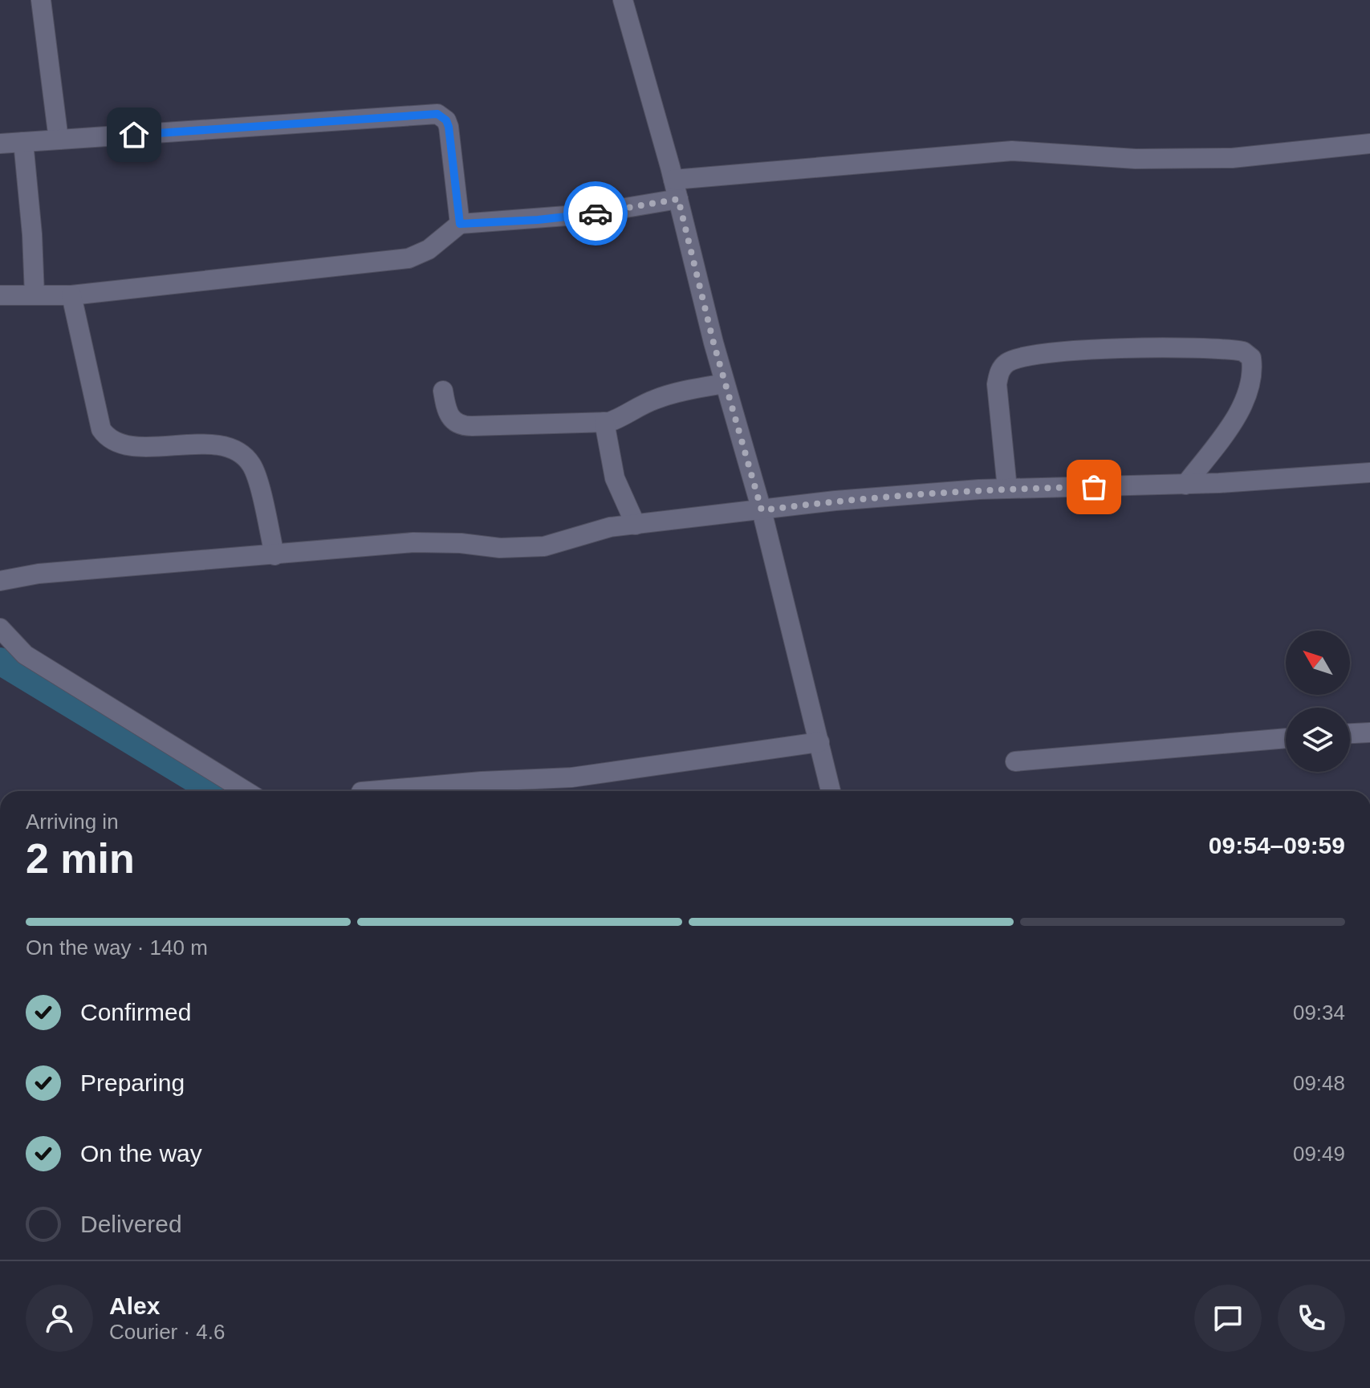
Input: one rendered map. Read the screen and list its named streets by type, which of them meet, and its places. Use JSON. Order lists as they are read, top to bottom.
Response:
{
  "north": "top left",
  "page": {
    "heading": ["2 min", "Arriving in", "09:54–09:59"],
    "panel": ["Alex", "Courier · 4.6"],
    "bar": "On the way · 140 m",
    "list": [
      ["Confirmed", "09:34"],
      ["Preparing", "09:48"],
      ["On the way", "09:49"],
      "Delivered"
    ]
  }
}
